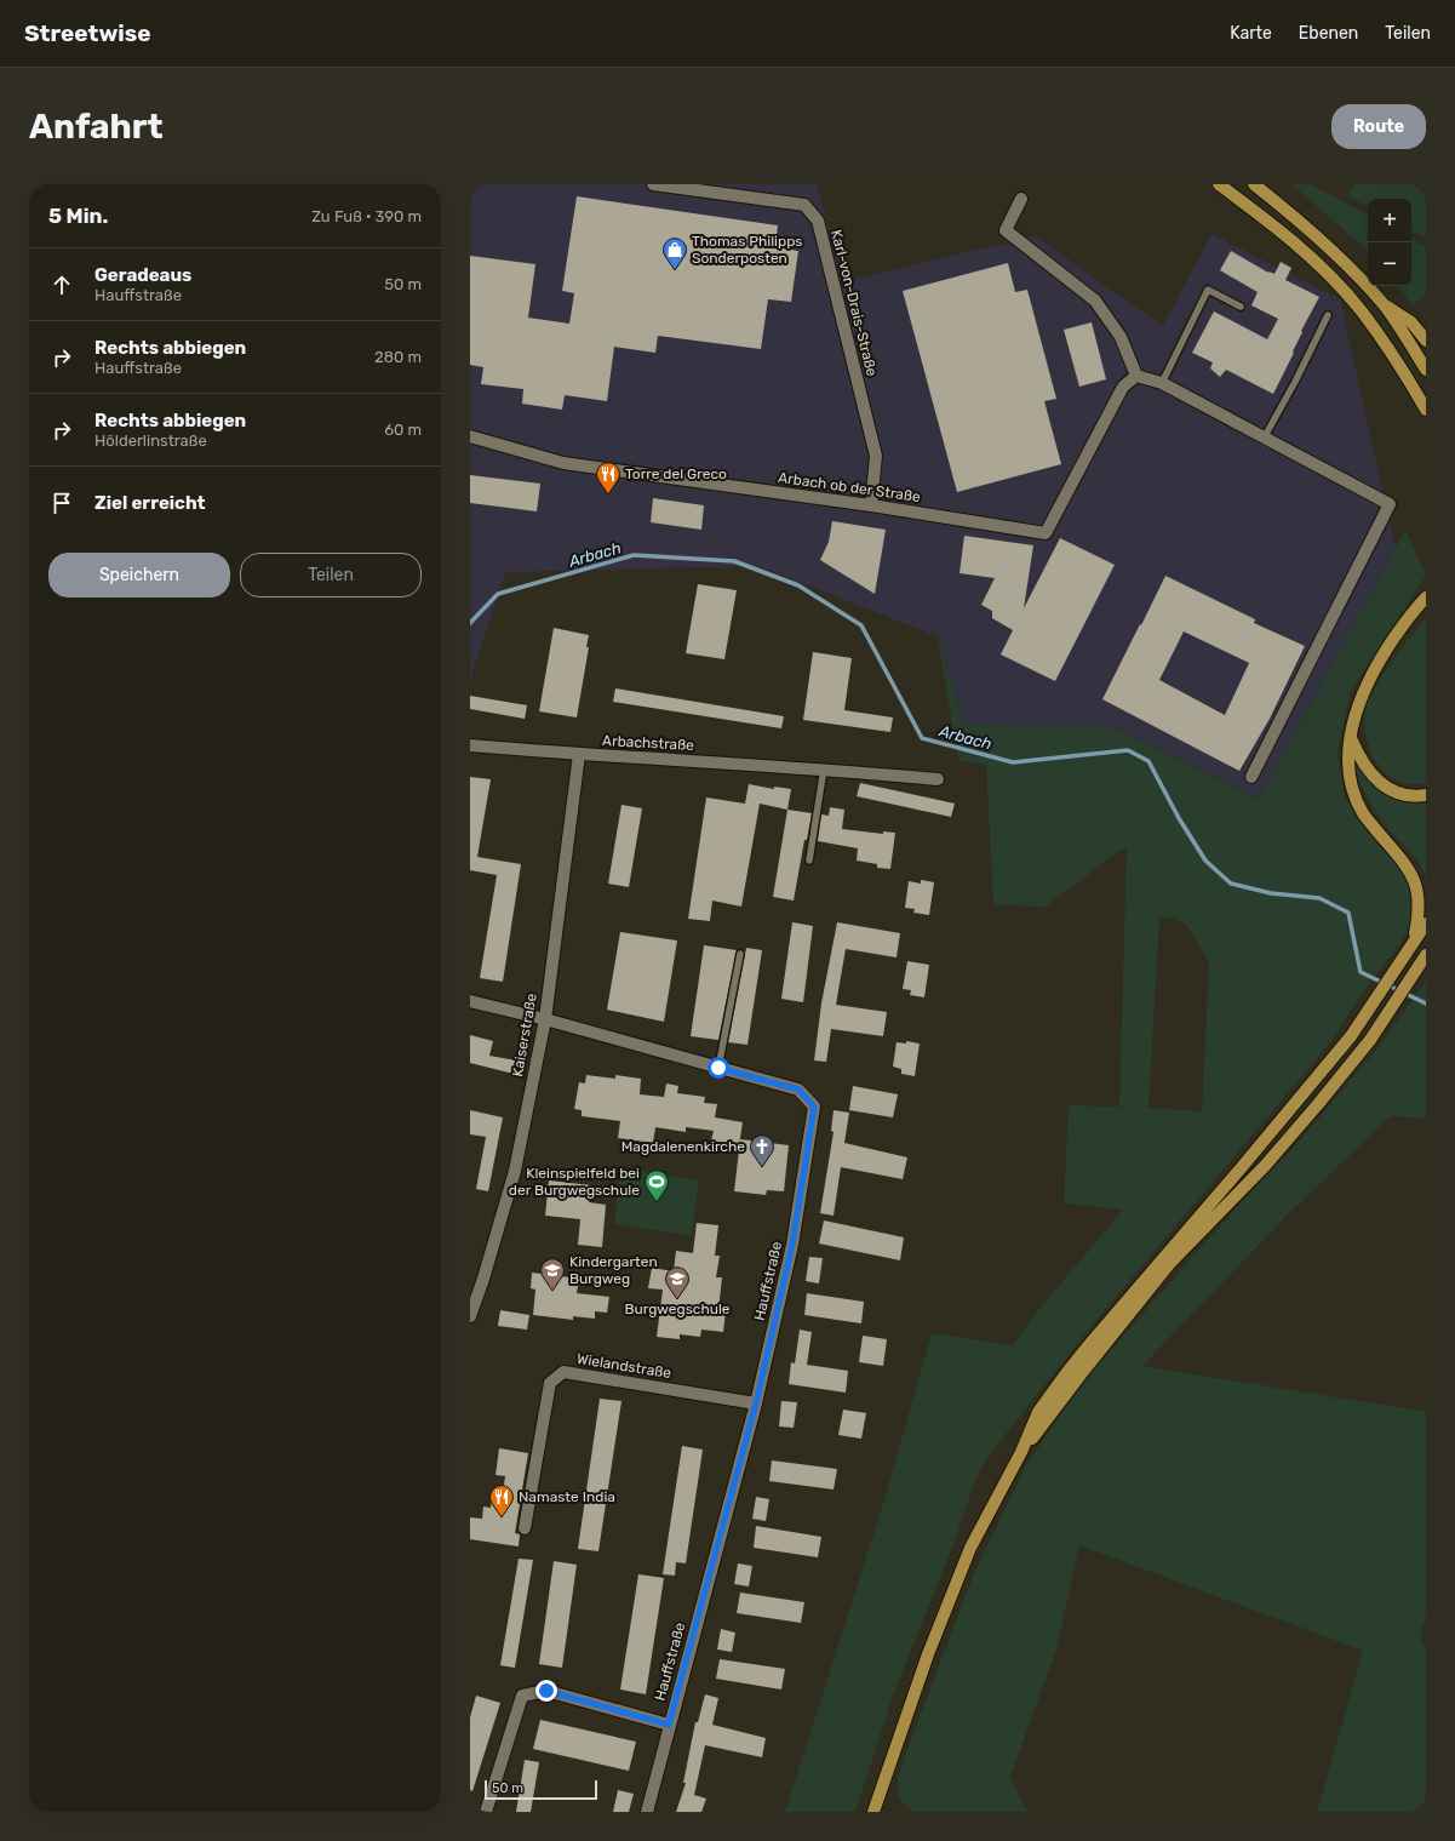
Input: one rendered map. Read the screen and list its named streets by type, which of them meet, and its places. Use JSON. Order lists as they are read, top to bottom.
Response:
{
  "streets": {
    "street": [
      "Karl-von-Drais-Straße",
      "Arbach ob der Straße",
      "Arbachstraße",
      "Kaiserstraße",
      "Hauffstraße",
      "Wielandstraße"
    ]
  },
  "crossings": [
    ["Karl-von-Drais-Straße", "Arbach ob der Straße"],
    ["Arbachstraße", "Kaiserstraße"],
    ["Kaiserstraße", "Hauffstraße"],
    ["Hauffstraße", "Wielandstraße"]
  ],
  "water": ["Arbach"],
  "places": {
    "shop": ["Thomas Philipps Sonderposten"],
    "restaurant": ["Torre del Greco", "Namaste India"],
    "church": ["Magdalenenkirche"],
    "sports": ["Kleinspielfeld bei der Burgwegschule"],
    "school or university": ["Kindergarten Burgweg", "Burgwegschule"]
  },
  "scale_bar": "50 m",
  "page": {
    "header": "Streetwise",
    "nav": ["Karte", "Ebenen", "Teilen"],
    "buttons": [
      "Route",
      ["Speichern", "Teilen"]
    ],
    "title": "Anfahrt",
    "heading": ["5 Min.", "Zu Fuß · 390 m"],
    "map_buttons": ["+", "−"],
    "list": [
      ["Geradeaus", "Hauffstraße", "50 m"],
      ["Rechts abbiegen", "Hauffstraße", "280 m"],
      ["Rechts abbiegen", "Hölderlinstraße", "60 m"],
      "Ziel erreicht"
    ],
    "scale": "50 m"
  }
}
